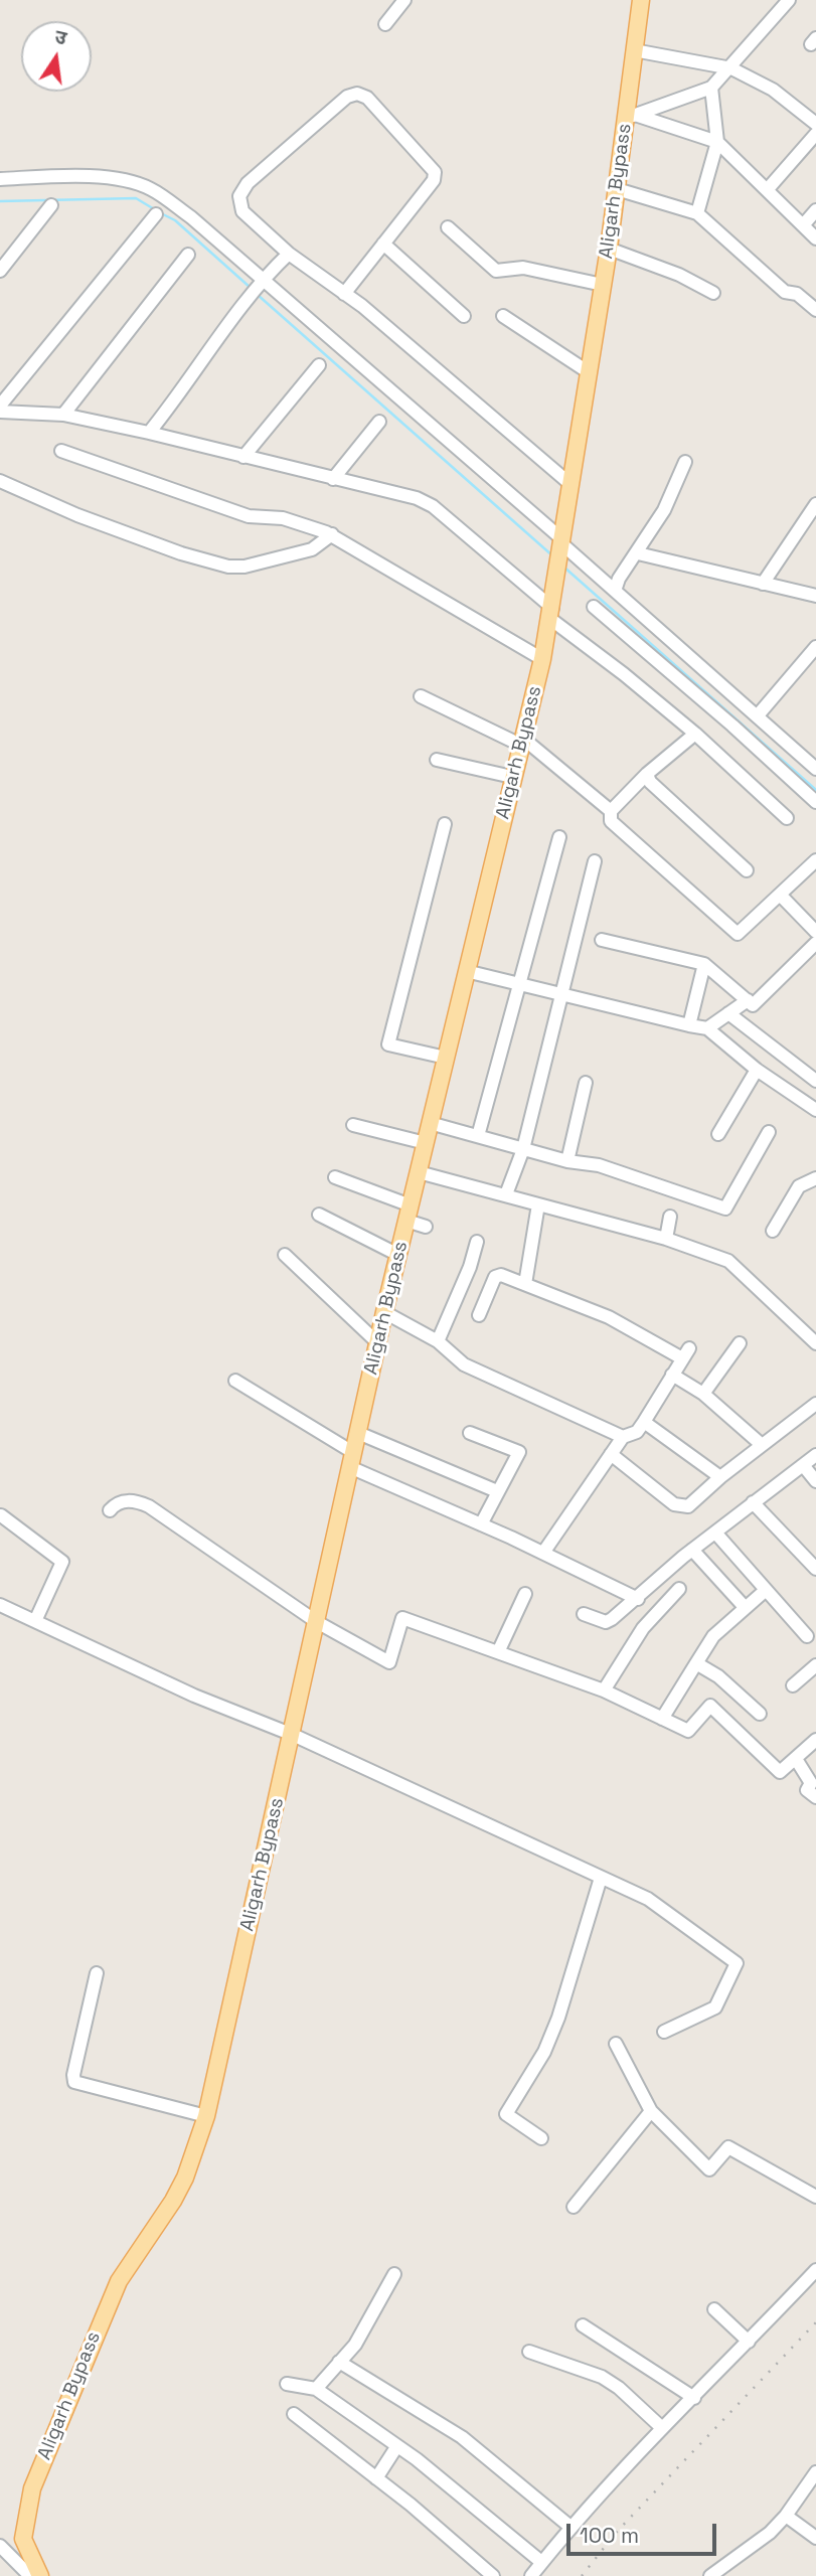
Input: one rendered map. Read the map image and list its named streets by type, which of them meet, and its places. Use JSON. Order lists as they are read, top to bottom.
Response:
{
  "streets": {
    "main road": ["Aligarh Bypass"]
  },
  "scale_bar": "100 m",
  "north": "top"
}
